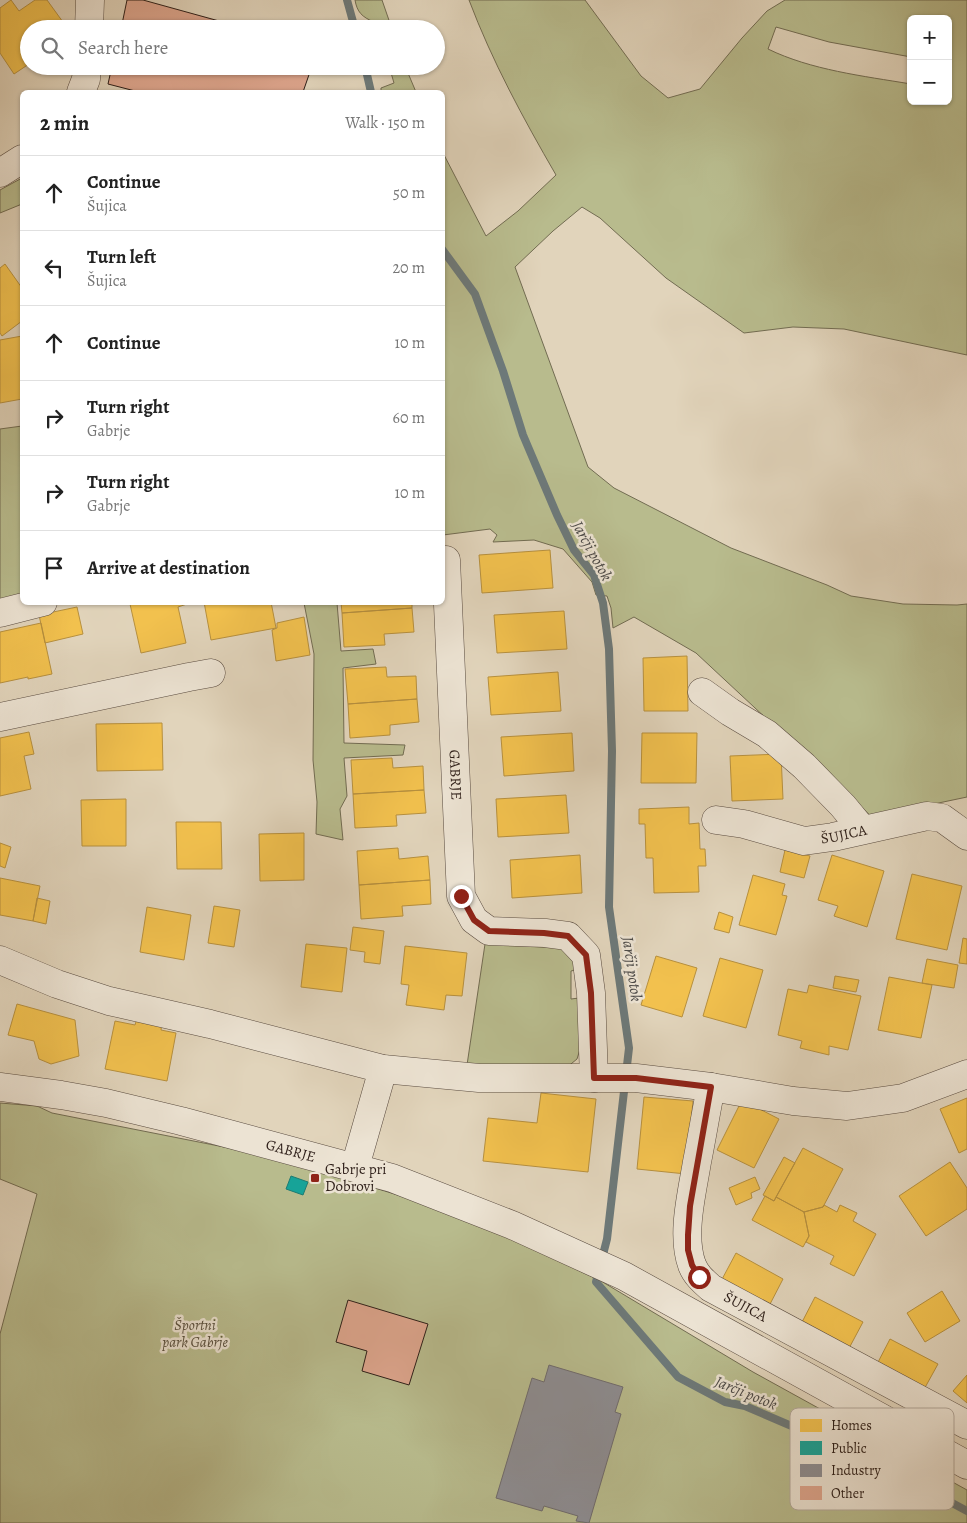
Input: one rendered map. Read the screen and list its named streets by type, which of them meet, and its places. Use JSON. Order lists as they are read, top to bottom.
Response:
{
  "streets": {
    "street": ["GABRJE", "ŠUJICA"]
  },
  "water": ["Jarčji potok"],
  "parks": ["Športni park Gabrje"],
  "places": {
    "transit": ["Gabrje pri Dobrovi"]
  },
  "legend": [
    "Homes",
    "Public",
    "Industry",
    "Other"
  ],
  "page": {
    "map_buttons": ["+", "−"],
    "search": "Search here",
    "heading": ["2 min", "Walk · 150 m"],
    "list": [
      ["Continue", "Šujica", "50 m"],
      ["Turn left", "Šujica", "20 m"],
      ["Continue", "10 m"],
      ["Turn right", "Gabrje", "60 m"],
      ["Turn right", "Gabrje", "10 m"],
      "Arrive at destination"
    ]
  }
}
